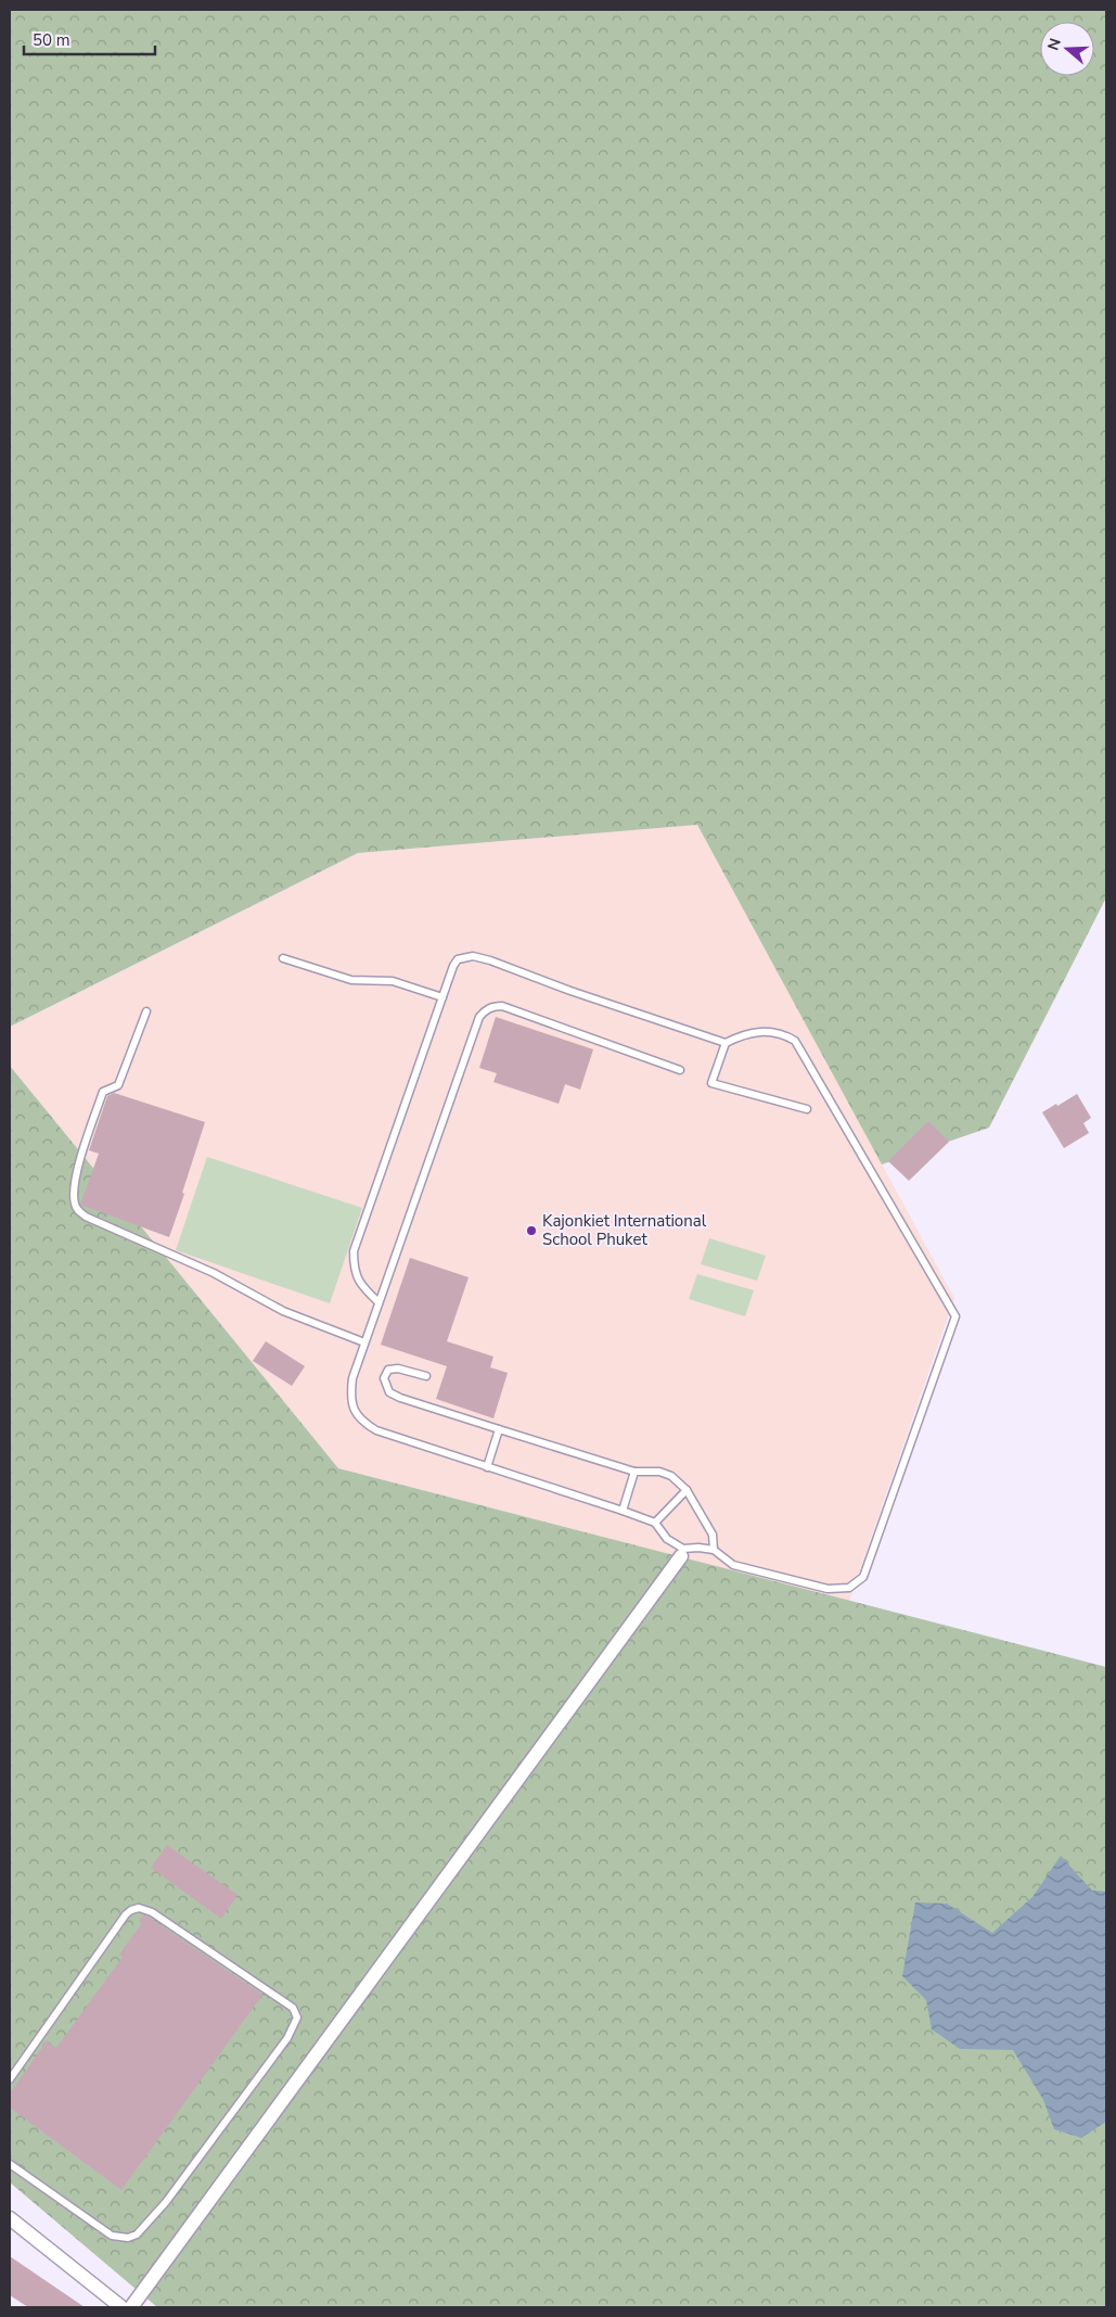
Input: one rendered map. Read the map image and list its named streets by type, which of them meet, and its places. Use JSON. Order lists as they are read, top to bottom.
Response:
{
  "places": ["Kajonkiet International School Phuket"],
  "scale_bar": "50 m",
  "north": "left"
}
